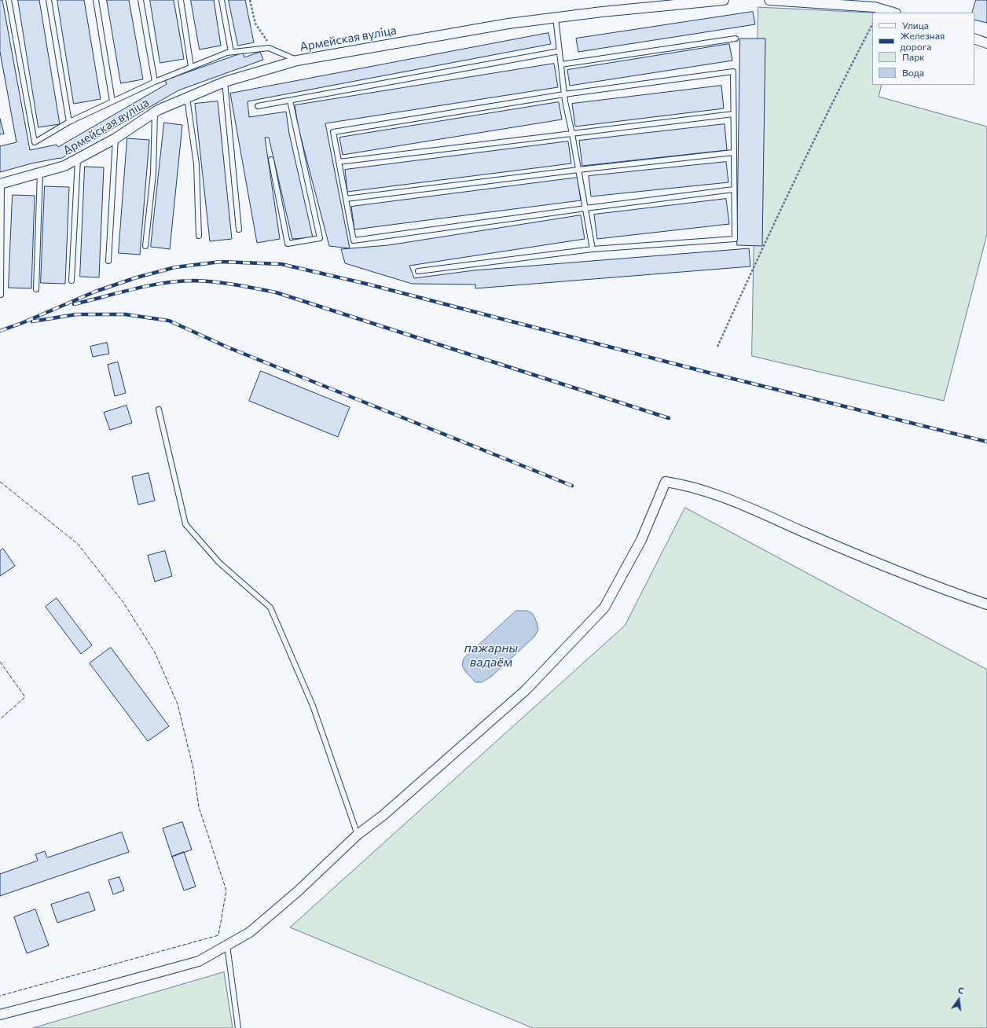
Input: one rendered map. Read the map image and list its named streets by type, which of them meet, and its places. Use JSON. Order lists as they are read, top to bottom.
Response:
{
  "streets": {
    "street": ["Армейская вуліца"]
  },
  "water": ["пажарны вадаём"],
  "legend": [
    "Улица",
    "Железная дорога",
    "Парк",
    "Вода"
  ],
  "north": "top"
}
